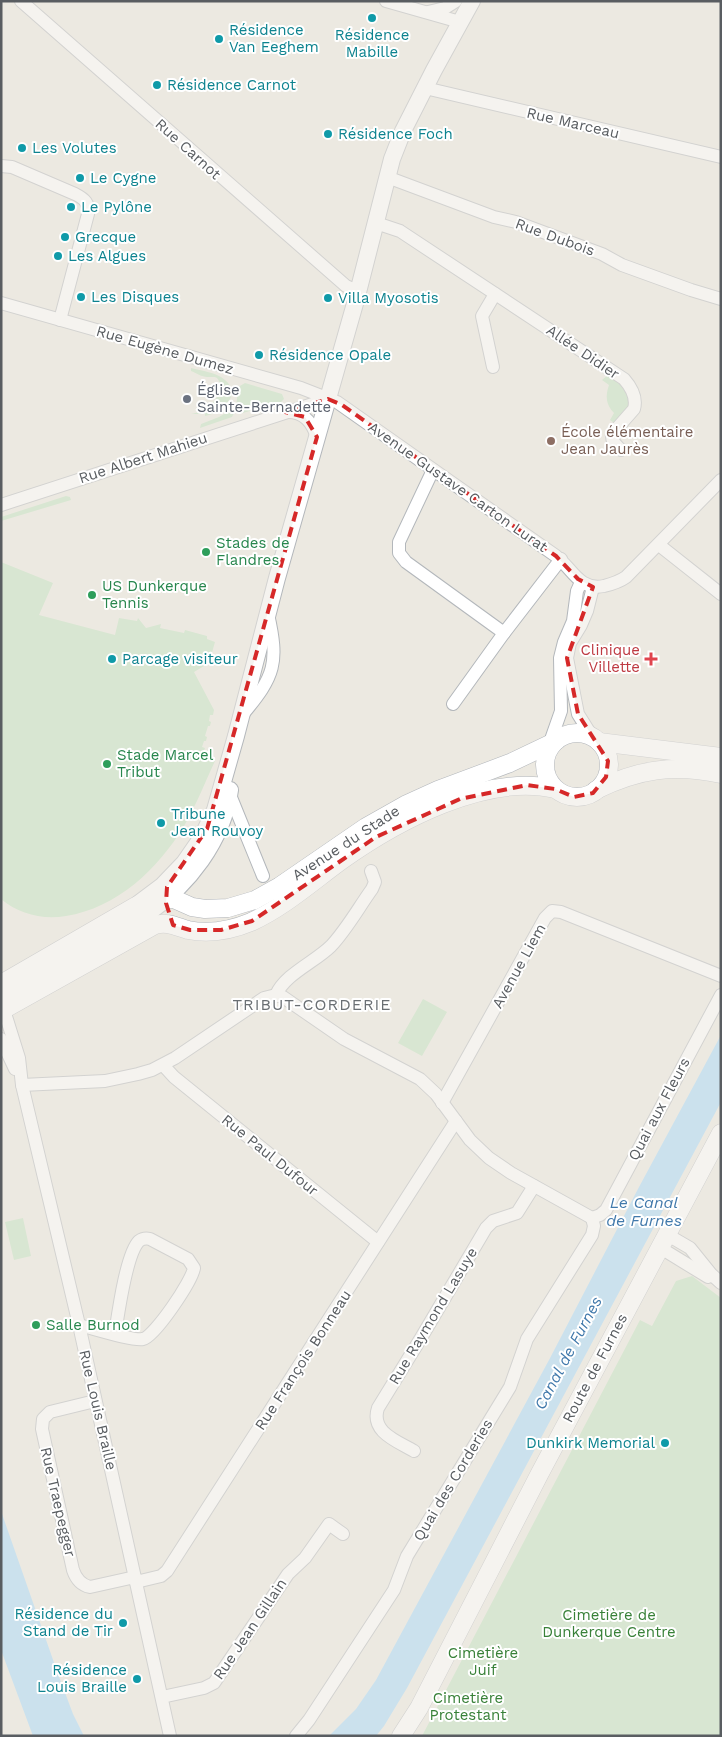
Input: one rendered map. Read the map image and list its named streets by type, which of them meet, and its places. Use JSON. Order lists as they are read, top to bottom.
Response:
{
  "streets": {
    "main road": ["Avenue du Stade", "Route de Furnes"],
    "street": [
      "Rue Marceau",
      "Rue Carnot",
      "Rue Dubois",
      "Rue Eugène Dumez",
      "Allée Didier",
      "Rue Albert Mahieu",
      "Avenue Gustave Carton Lurat",
      "Avenue Liem",
      "Quai aux Fleurs",
      "Rue Paul Dufour",
      "Rue Raymond Lasuye",
      "Rue François Bonneau",
      "Rue Louis Braille",
      "Quai des Corderies",
      "Rue Traepegger",
      "Rue Jean Gillain"
    ]
  },
  "crossings": [
    ["Rue Eugène Dumez", "Rue Albert Mahieu"],
    ["Rue Eugène Dumez", "Avenue Gustave Carton Lurat"],
    ["Rue Albert Mahieu", "Avenue Gustave Carton Lurat"],
    ["Avenue du Stade", "Rue Louis Braille"],
    ["Quai aux Fleurs", "Quai des Corderies"],
    ["Rue Paul Dufour", "Rue François Bonneau"],
    ["Rue François Bonneau", "Rue Louis Braille"],
    ["Rue François Bonneau", "Rue Traepegger"],
    ["Rue Louis Braille", "Rue Traepegger"],
    ["Rue Louis Braille", "Rue Jean Gillain"]
  ],
  "districts": ["TRIBUT-CORDERIE"],
  "water": ["Le Canal de Furnes", "Canal de Furnes"],
  "parks": ["Cimetière de Dunkerque Centre", "Cimetière Juif", "Cimetière Protestant"],
  "places": {
    "other": [
      "Résidence Mabille",
      "Résidence Van Eeghem",
      "Résidence Carnot",
      "Résidence Foch",
      "Les Volutes",
      "Le Cygne",
      "Le Pylône",
      "Grecque",
      "Les Algues",
      "Les Disques",
      "Villa Myosotis",
      "Résidence Opale",
      "Église Sainte-Bernadette",
      "École élémentaire Jean Jaurès",
      "Stades de Flandres",
      "US Dunkerque Tennis",
      "Parcage visiteur",
      "Stade Marcel Tribut",
      "Tribune Jean Rouvoy",
      "Salle Burnod",
      "Dunkirk Memorial",
      "Résidence du Stand de Tir",
      "Résidence Louis Braille"
    ],
    "health": ["Clinique Villette"]
  }
}
